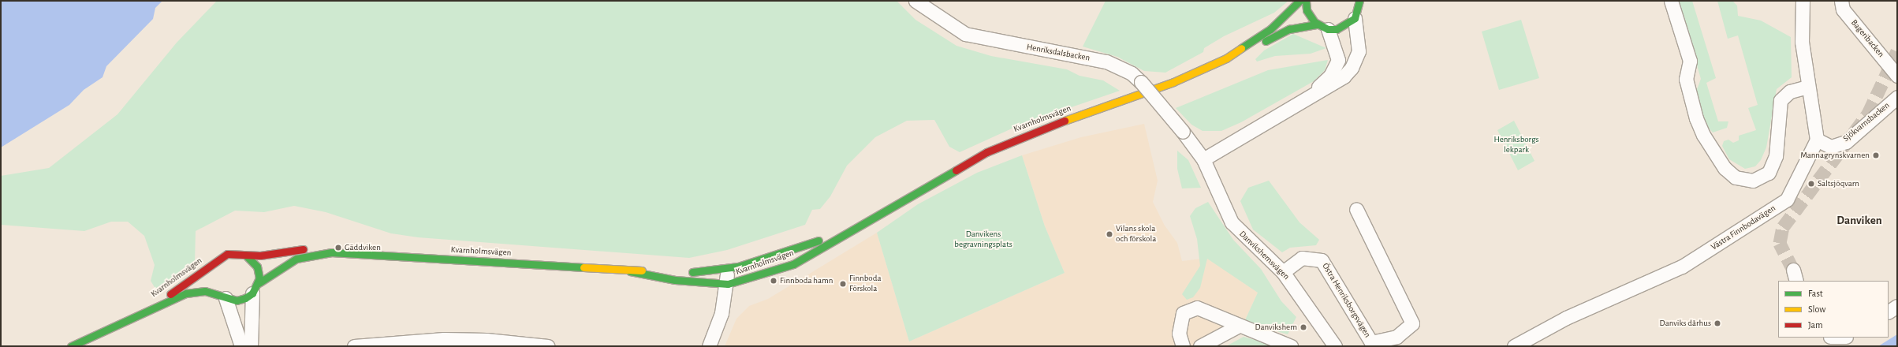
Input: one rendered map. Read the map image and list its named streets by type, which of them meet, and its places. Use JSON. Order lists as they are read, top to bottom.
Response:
{
  "streets": {
    "street": [
      "Bageribacken",
      "Henriksdalsbacken",
      "Kvarnholmsvägen",
      "Sjökvarnsbacken",
      "Västra Finnbodavägen",
      "Danvikshemsvägen",
      "Östra Henriksborgsvägen"
    ]
  },
  "crossings": [
    ["Henriksdalsbacken", "Danvikshemsvägen"],
    ["Sjökvarnsbacken", "Västra Finnbodavägen"],
    ["Danvikshemsvägen", "Östra Henriksborgsvägen"]
  ],
  "districts": ["Danviken"],
  "parks": ["Henriksborgs lekpark", "Danvikens begravningsplats"],
  "places": [
    "Mannagrynskvarnen",
    "Saltsjöqvarn",
    "Vilans skola och förskola",
    "Gäddviken",
    "Finnboda hamn",
    "Finnboda Förskola",
    "Danviks dårhus",
    "Danvikshem"
  ],
  "legend": ["Fast", "Slow", "Jam"]
}
